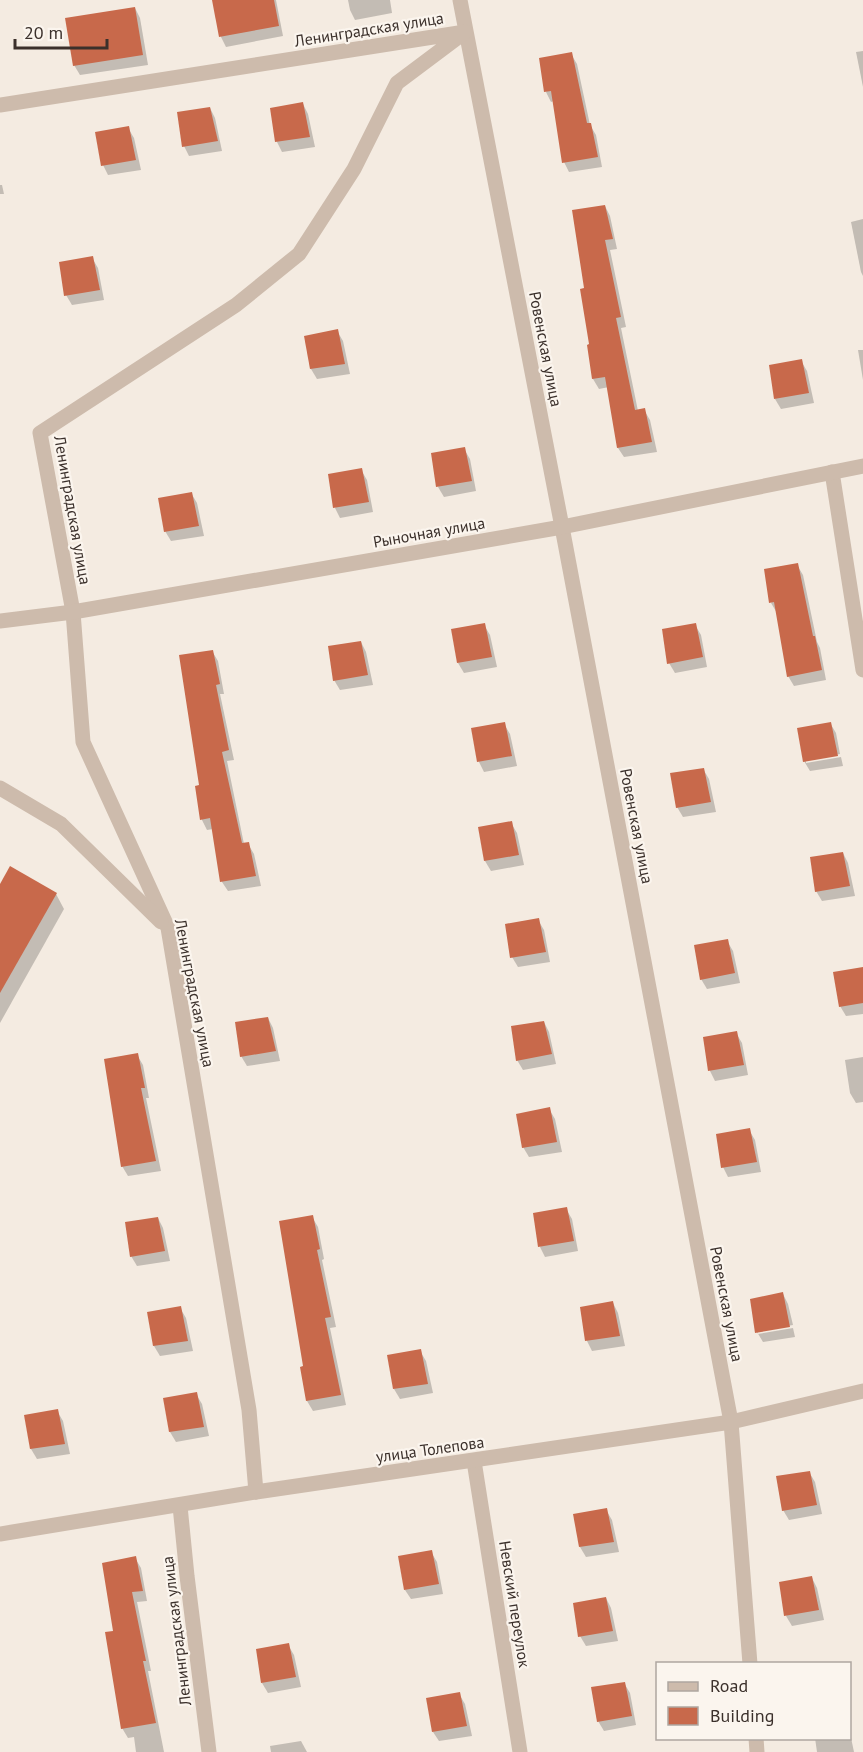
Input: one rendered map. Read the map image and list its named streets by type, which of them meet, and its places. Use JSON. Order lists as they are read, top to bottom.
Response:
{
  "streets": {
    "street": [
      "Ленинградская улица",
      "Ровенская улица",
      "Рыночная улица",
      "улица Толепова",
      "Невский переулок"
    ]
  },
  "crossings": [
    ["Ленинградская улица", "Ровенская улица"],
    ["Ленинградская улица", "Рыночная улица"],
    ["Ленинградская улица", "улица Толепова"],
    ["Ровенская улица", "Рыночная улица"],
    ["Ровенская улица", "улица Толепова"],
    ["улица Толепова", "Невский переулок"]
  ],
  "legend": ["Road", "Building"],
  "scale_bar": "20 m"
}
